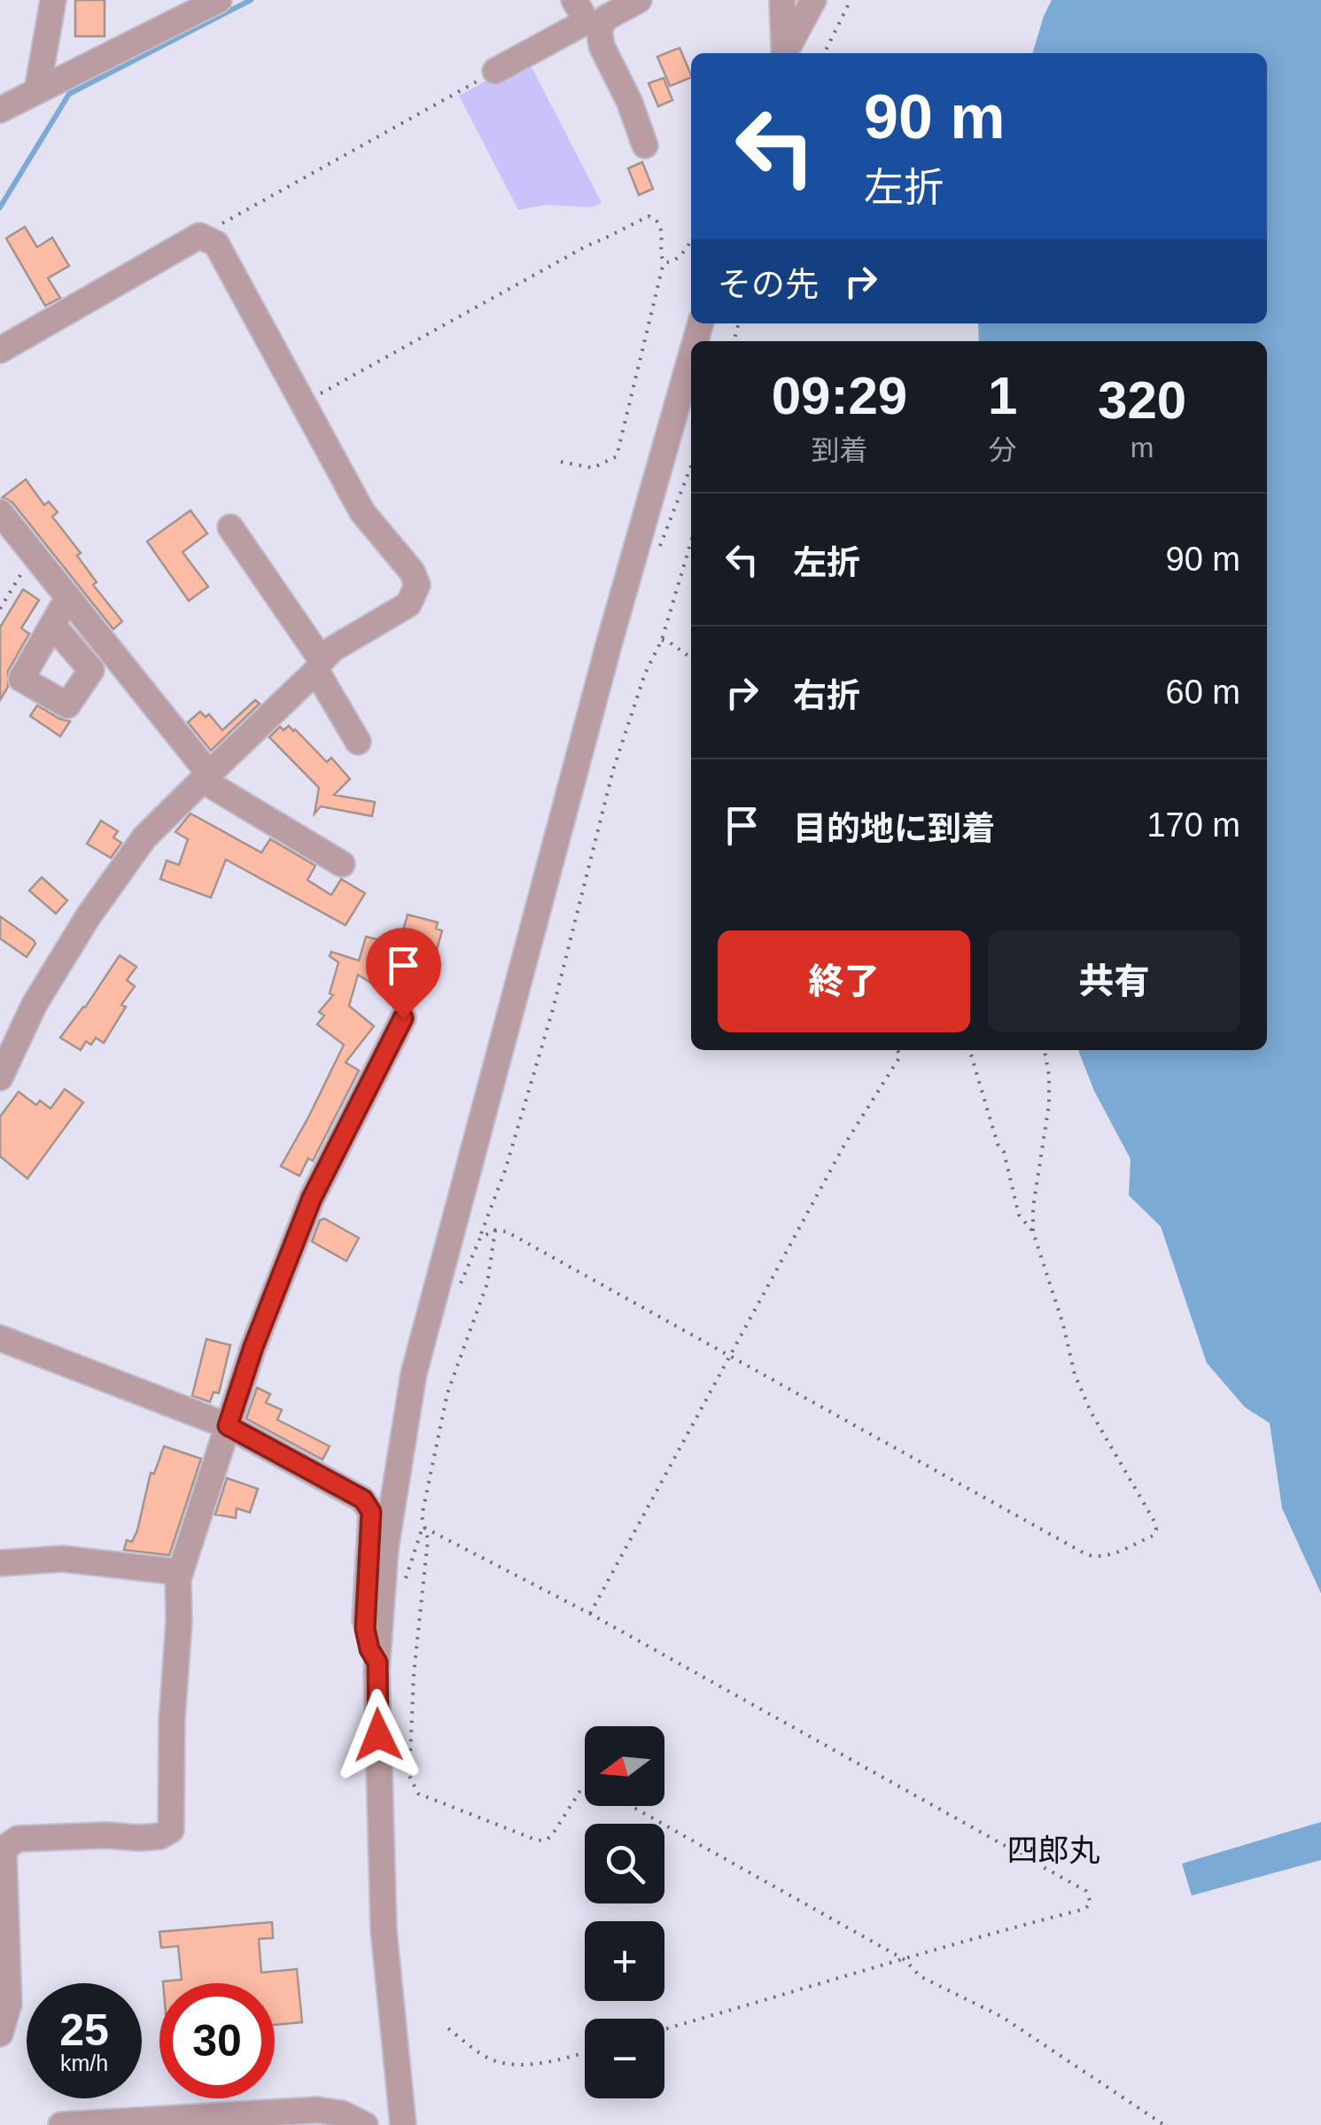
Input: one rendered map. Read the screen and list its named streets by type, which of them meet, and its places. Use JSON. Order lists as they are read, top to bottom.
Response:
{
  "districts": ["四郎丸"],
  "north": "left",
  "page": {
    "turn": ["90 m", "左折"],
    "then": "その先",
    "eta": [
      "09:29",
      "到着",
      "1",
      "分",
      "320",
      "m"
    ],
    "list": [
      {
        "name": "左折",
        "value": "90 m"
      },
      {
        "name": "右折",
        "value": "60 m"
      },
      {
        "name": "目的地に到着",
        "value": "170 m"
      }
    ],
    "buttons": ["終了", "共有"],
    "map_buttons": ["+", "−"],
    "speed": "25 km/h",
    "limit": "30"
  }
}
